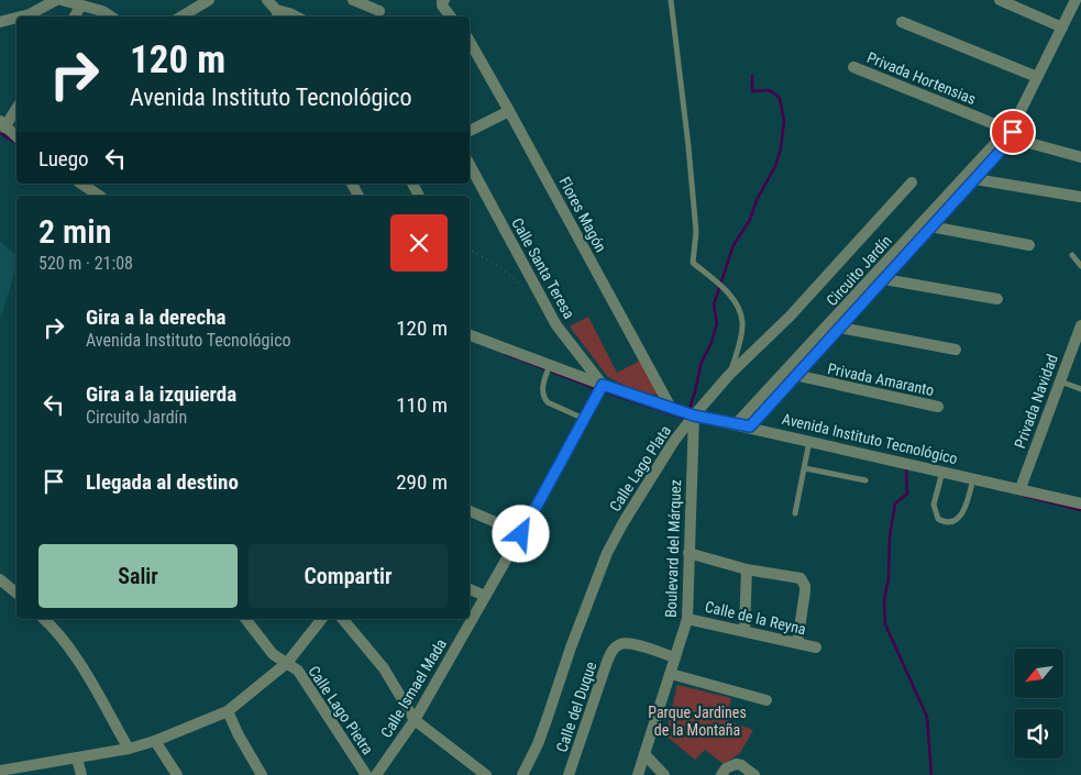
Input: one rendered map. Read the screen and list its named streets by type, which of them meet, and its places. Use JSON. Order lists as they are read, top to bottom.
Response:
{
  "streets": {
    "street": [
      "Privada Hortensias",
      "Flores Magón",
      "Calle Santa Teresa",
      "Circuito Jardín",
      "Privada Amaranto",
      "Privada Navidad",
      "Avenida Instituto Tecnológico",
      "Calle Lago Plata",
      "Boulevard del Márquez",
      "Calle de la Reyna",
      "Calle Ismael Mada",
      "Calle del Duque",
      "Calle Lago Pietra"
    ]
  },
  "crossings": [
    ["Privada Hortensias", "Circuito Jardín"],
    ["Flores Magón", "Avenida Instituto Tecnológico"],
    ["Calle Santa Teresa", "Avenida Instituto Tecnológico"],
    ["Calle Santa Teresa", "Calle Ismael Mada"],
    ["Circuito Jardín", "Privada Amaranto"],
    ["Circuito Jardín", "Avenida Instituto Tecnológico"],
    ["Privada Navidad", "Avenida Instituto Tecnológico"],
    ["Avenida Instituto Tecnológico", "Calle Lago Plata"],
    ["Avenida Instituto Tecnológico", "Boulevard del Márquez"],
    ["Avenida Instituto Tecnológico", "Calle Ismael Mada"],
    ["Calle Lago Plata", "Boulevard del Márquez"],
    ["Boulevard del Márquez", "Calle de la Reyna"],
    ["Boulevard del Márquez", "Calle del Duque"]
  ],
  "parks": ["Parque Jardines de la Montaña"],
  "north": "bottom left",
  "page": {
    "turn": ["120 m", "Avenida Instituto Tecnológico"],
    "then": "Luego",
    "heading": ["2 min", "520 m · 21:08"],
    "list": [
      {
        "name": "Gira a la derecha",
        "note": "Avenida Instituto Tecnológico",
        "value": "120 m"
      },
      {
        "name": "Gira a la izquierda",
        "note": "Circuito Jardín",
        "value": "110 m"
      },
      {
        "name": "Llegada al destino",
        "value": "290 m"
      }
    ],
    "buttons": ["Salir", "Compartir"]
  }
}
